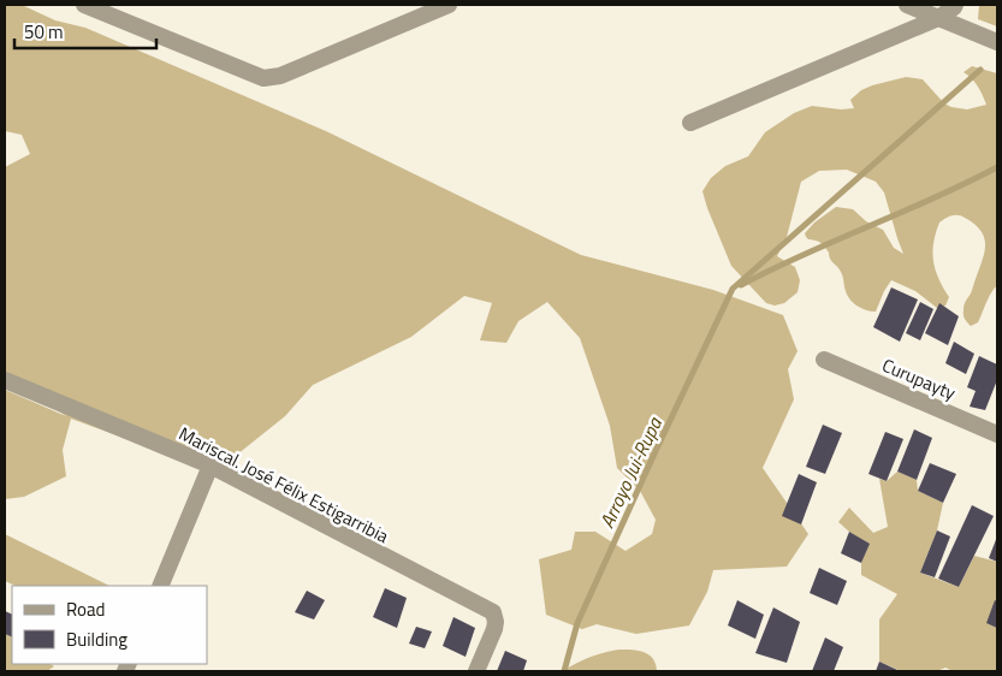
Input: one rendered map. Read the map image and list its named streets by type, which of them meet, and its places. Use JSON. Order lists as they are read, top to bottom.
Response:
{
  "streets": {
    "street": ["Curupayty", "Mariscal. José Félix Estigarribia"]
  },
  "water": ["Arroyo Jui-Rupa"],
  "legend": ["Road", "Building"],
  "scale_bar": "50 m"
}
